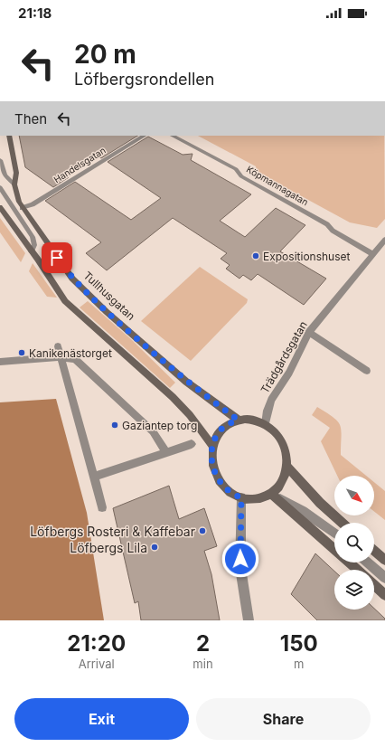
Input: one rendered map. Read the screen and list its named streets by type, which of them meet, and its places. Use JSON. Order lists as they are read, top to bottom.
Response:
{
  "streets": {
    "street": [
      "Handelsgatan",
      "Köpmannagatan",
      "Tullhusgatan",
      "Trädgårdsgatan"
    ]
  },
  "crossings": [
    ["Handelsgatan", "Tullhusgatan"],
    ["Köpmannagatan", "Trädgårdsgatan"],
    ["Tullhusgatan", "Trädgårdsgatan"]
  ],
  "places": [
    "Expositionshuset",
    "Kanikenästorget",
    "Gaziantep torg",
    "Löfbergs Rosteri & Kaffebar",
    "Löfbergs Lila"
  ],
  "north": "bottom right",
  "page": {
    "status": "21:18",
    "turn": ["20 m", "Löfbergsrondellen"],
    "then": "Then",
    "eta": [
      "21:20",
      "Arrival",
      "2",
      "min",
      "150",
      "m"
    ],
    "buttons": ["Exit", "Share"]
  }
}
